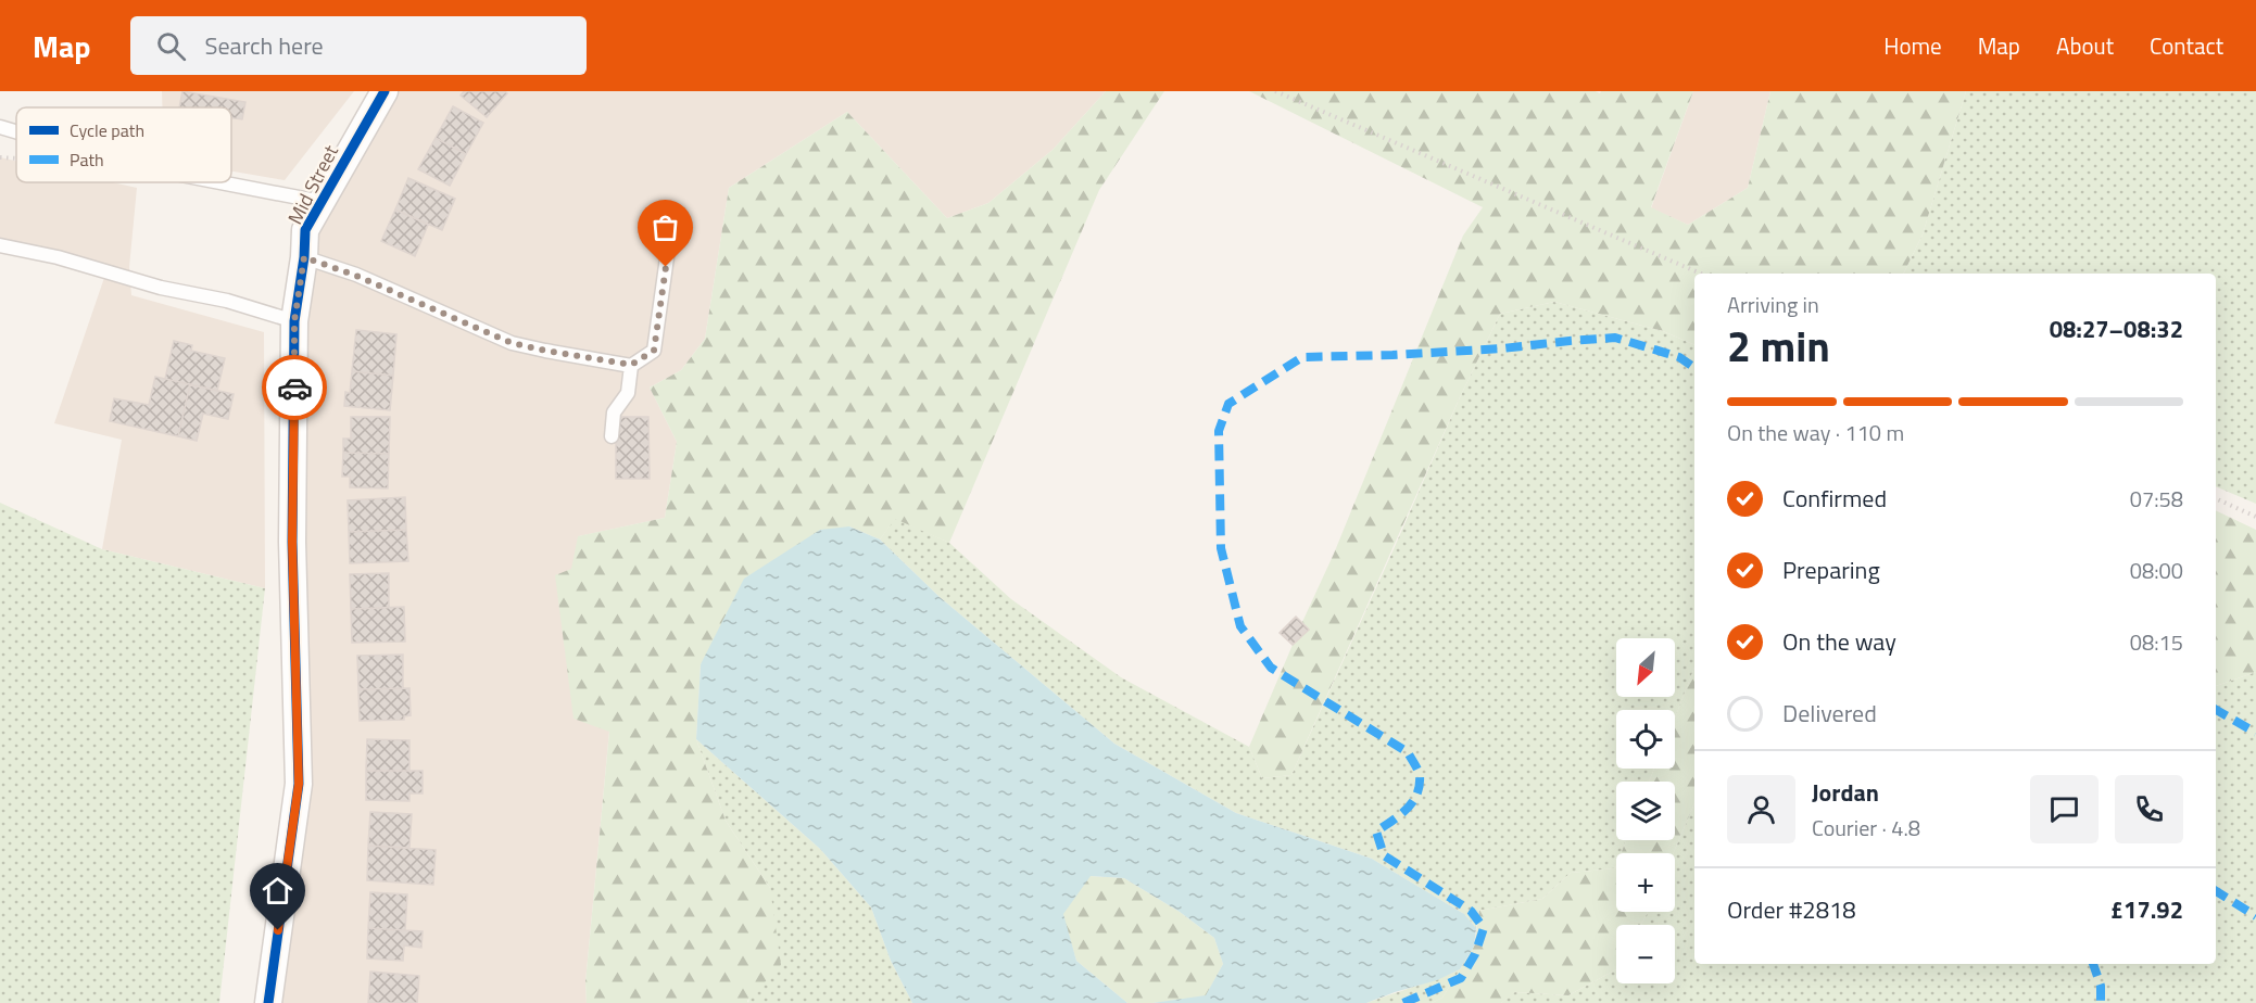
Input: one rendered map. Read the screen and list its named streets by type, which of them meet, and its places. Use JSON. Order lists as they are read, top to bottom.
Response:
{
  "streets": {
    "street": ["Mid Street"]
  },
  "legend": ["Cycle path", "Path"],
  "north": "bottom left",
  "page": {
    "header": "Map",
    "search": "Search here",
    "nav": [
      "Home",
      "Map",
      "About",
      "Contact"
    ],
    "heading": ["2 min", "Arriving in", "08:27–08:32"],
    "panel": [
      "Jordan",
      "Courier · 4.8",
      "Order #2818",
      "£17.92"
    ],
    "bar": "On the way · 110 m",
    "list": [
      ["Confirmed", "07:58"],
      ["Preparing", "08:00"],
      ["On the way", "08:15"],
      "Delivered"
    ],
    "map_buttons": ["+", "−"]
  }
}
